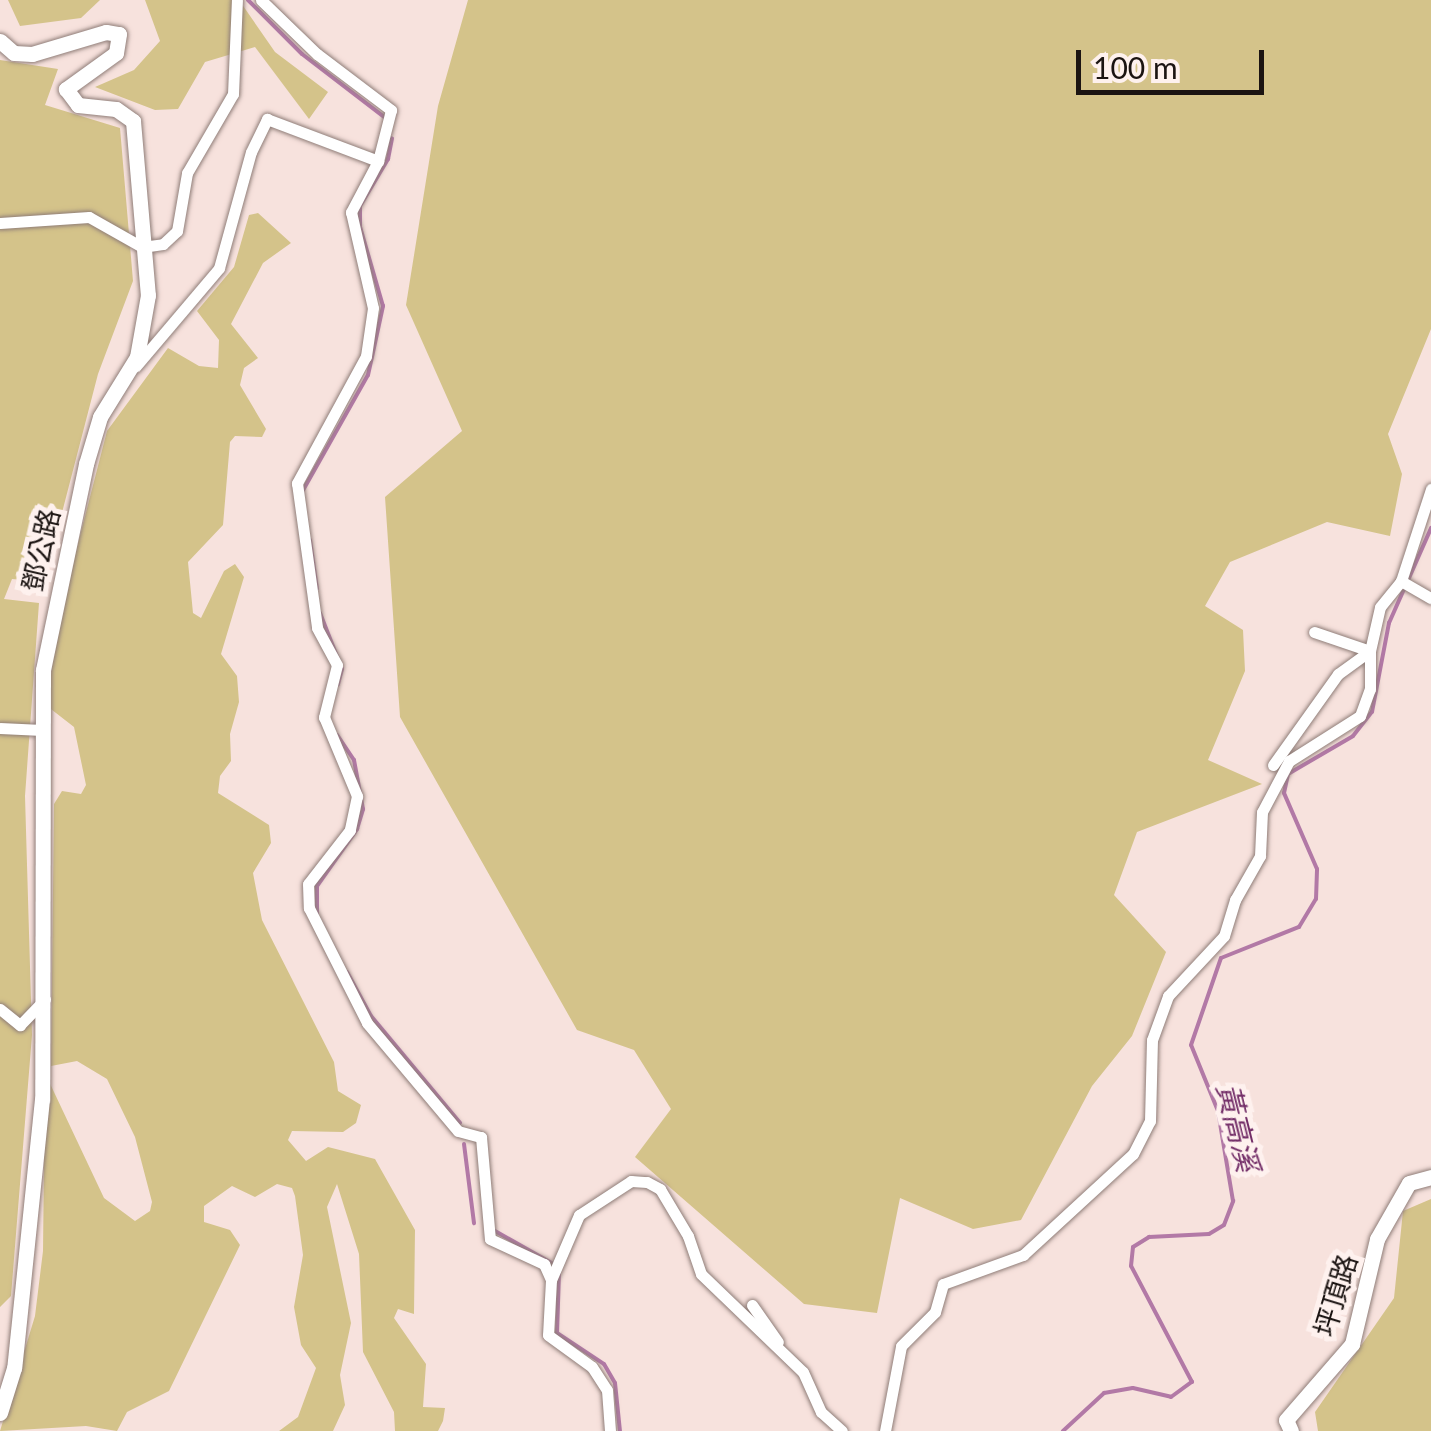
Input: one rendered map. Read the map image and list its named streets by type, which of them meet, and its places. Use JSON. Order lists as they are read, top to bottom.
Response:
{
  "streets": {
    "street": ["鄧公路", "坪頂路"]
  },
  "water": ["黃高溪"],
  "scale_bar": "100 m"
}
